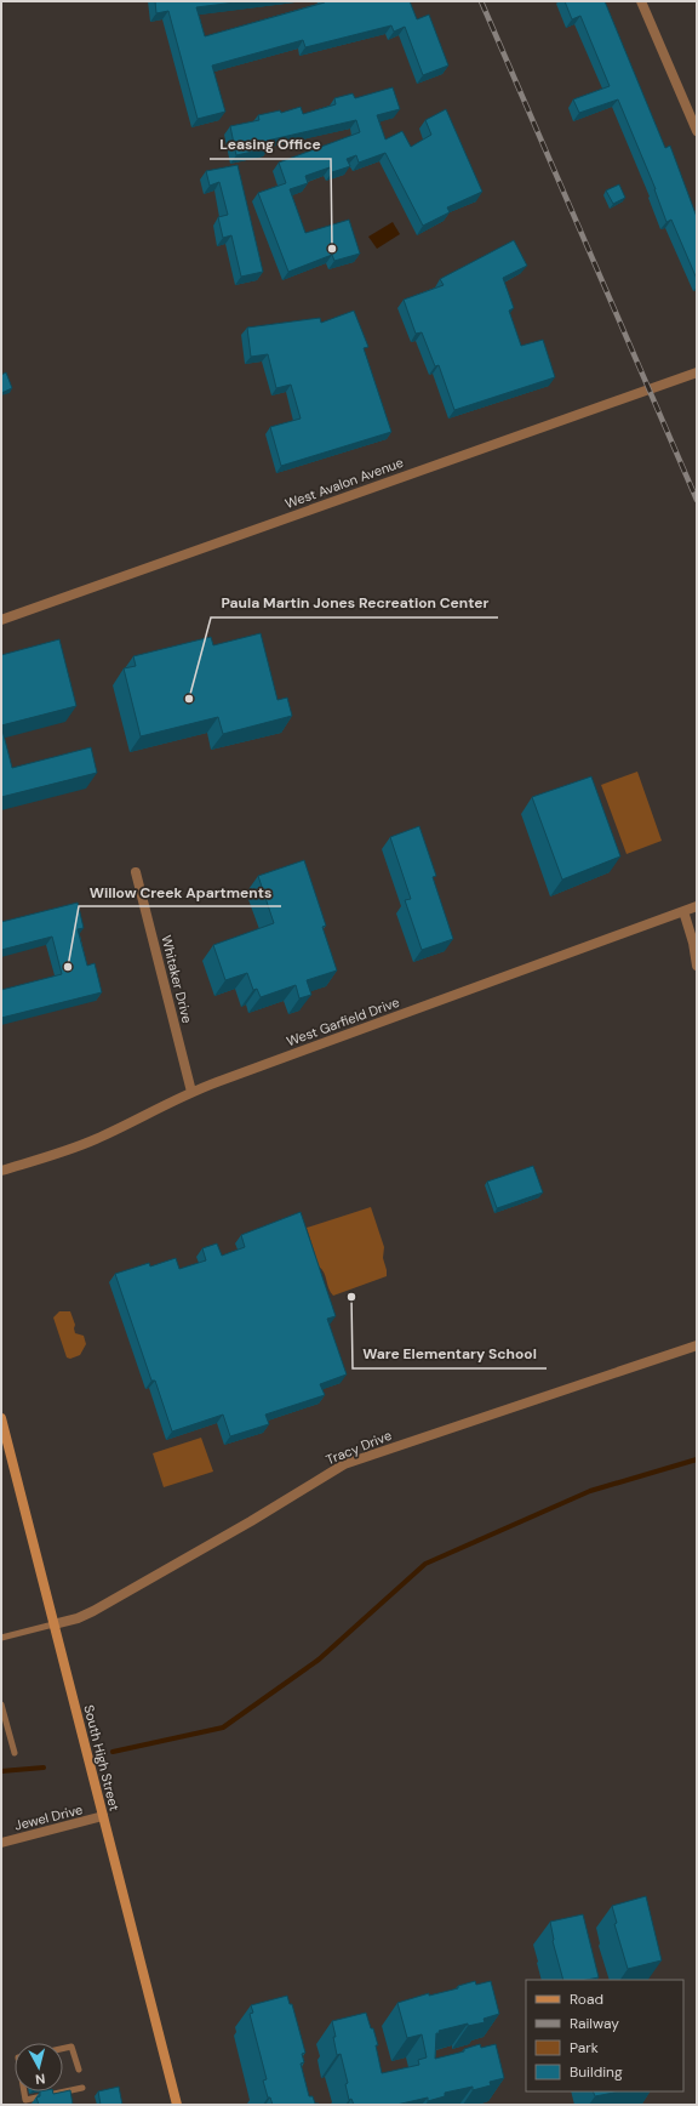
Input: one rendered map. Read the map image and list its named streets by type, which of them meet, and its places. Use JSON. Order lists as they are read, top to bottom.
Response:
{
  "streets": {
    "main road": ["South High Street"],
    "street": [
      "West Avalon Avenue",
      "Whitaker Drive",
      "West Garfield Drive",
      "Tracy Drive",
      "Jewel Drive"
    ]
  },
  "crossings": [
    ["Whitaker Drive", "West Garfield Drive"],
    ["Tracy Drive", "South High Street"],
    ["South High Street", "Jewel Drive"]
  ],
  "places": [
    "Leasing Office",
    "Paula Martin Jones Recreation Center",
    "Willow Creek Apartments",
    "Ware Elementary School"
  ],
  "legend": [
    "Road",
    "Railway",
    "Park",
    "Building"
  ],
  "north": "bottom"
}
